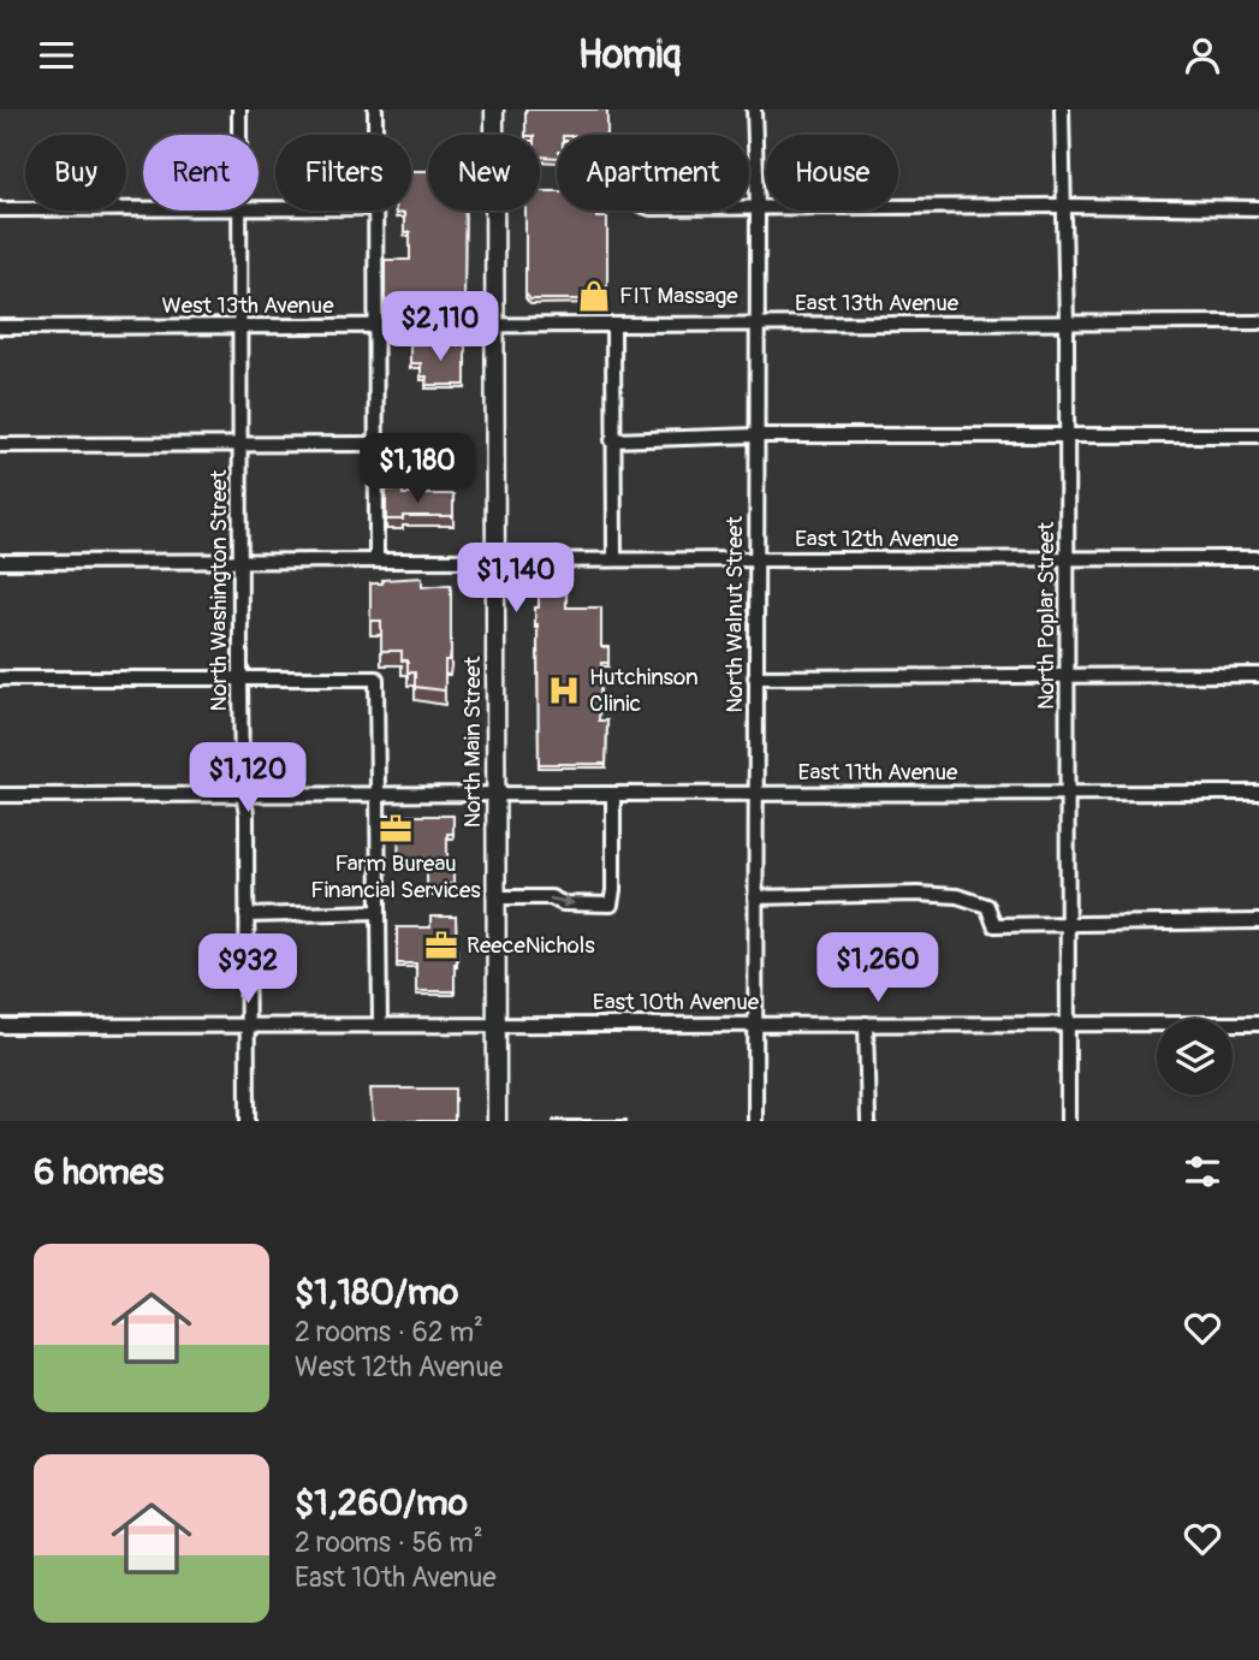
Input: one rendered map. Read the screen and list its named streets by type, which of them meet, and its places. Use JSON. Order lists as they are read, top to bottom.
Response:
{
  "streets": {
    "main road": ["North Main Street"],
    "street": [
      "East 13th Avenue",
      "West 13th Avenue",
      "East 12th Avenue",
      "North Washington Street",
      "North Walnut Street",
      "North Poplar Street",
      "East 11th Avenue",
      "East 10th Avenue"
    ]
  },
  "crossings": [
    ["East 13th Avenue", "West 13th Avenue"],
    ["East 13th Avenue", "North Walnut Street"],
    ["East 13th Avenue", "North Poplar Street"],
    ["East 13th Avenue", "North Main Street"],
    ["West 13th Avenue", "North Washington Street"],
    ["West 13th Avenue", "North Main Street"],
    ["East 12th Avenue", "North Washington Street"],
    ["East 12th Avenue", "North Walnut Street"],
    ["East 12th Avenue", "North Poplar Street"],
    ["East 12th Avenue", "North Main Street"],
    ["North Washington Street", "East 11th Avenue"],
    ["North Washington Street", "East 10th Avenue"],
    ["North Walnut Street", "East 11th Avenue"],
    ["North Walnut Street", "East 10th Avenue"],
    ["North Poplar Street", "East 11th Avenue"],
    ["North Poplar Street", "East 10th Avenue"],
    ["North Main Street", "East 11th Avenue"],
    ["North Main Street", "East 10th Avenue"]
  ],
  "places": {
    "shop": ["FIT Massage"],
    "hospital": ["Hutchinson Clinic"],
    "office": ["Farm Bureau Financial Services", "ReeceNichols"]
  },
  "page": {
    "header": "Homiq",
    "chip": [
      "Buy",
      "Rent",
      "Filters",
      "New",
      "Apartment",
      "House"
    ],
    "price": [
      "$2,110",
      "$1,180",
      "$1,140",
      "$1,120",
      "$1,260",
      "$932"
    ],
    "heading": "6 homes",
    "list": [
      {
        "name": "$1,180/mo",
        "note": "2 rooms · 62 m² · West 12th Avenue"
      },
      {
        "name": "$1,260/mo",
        "note": "2 rooms · 56 m² · East 10th Avenue"
      }
    ]
  }
}
